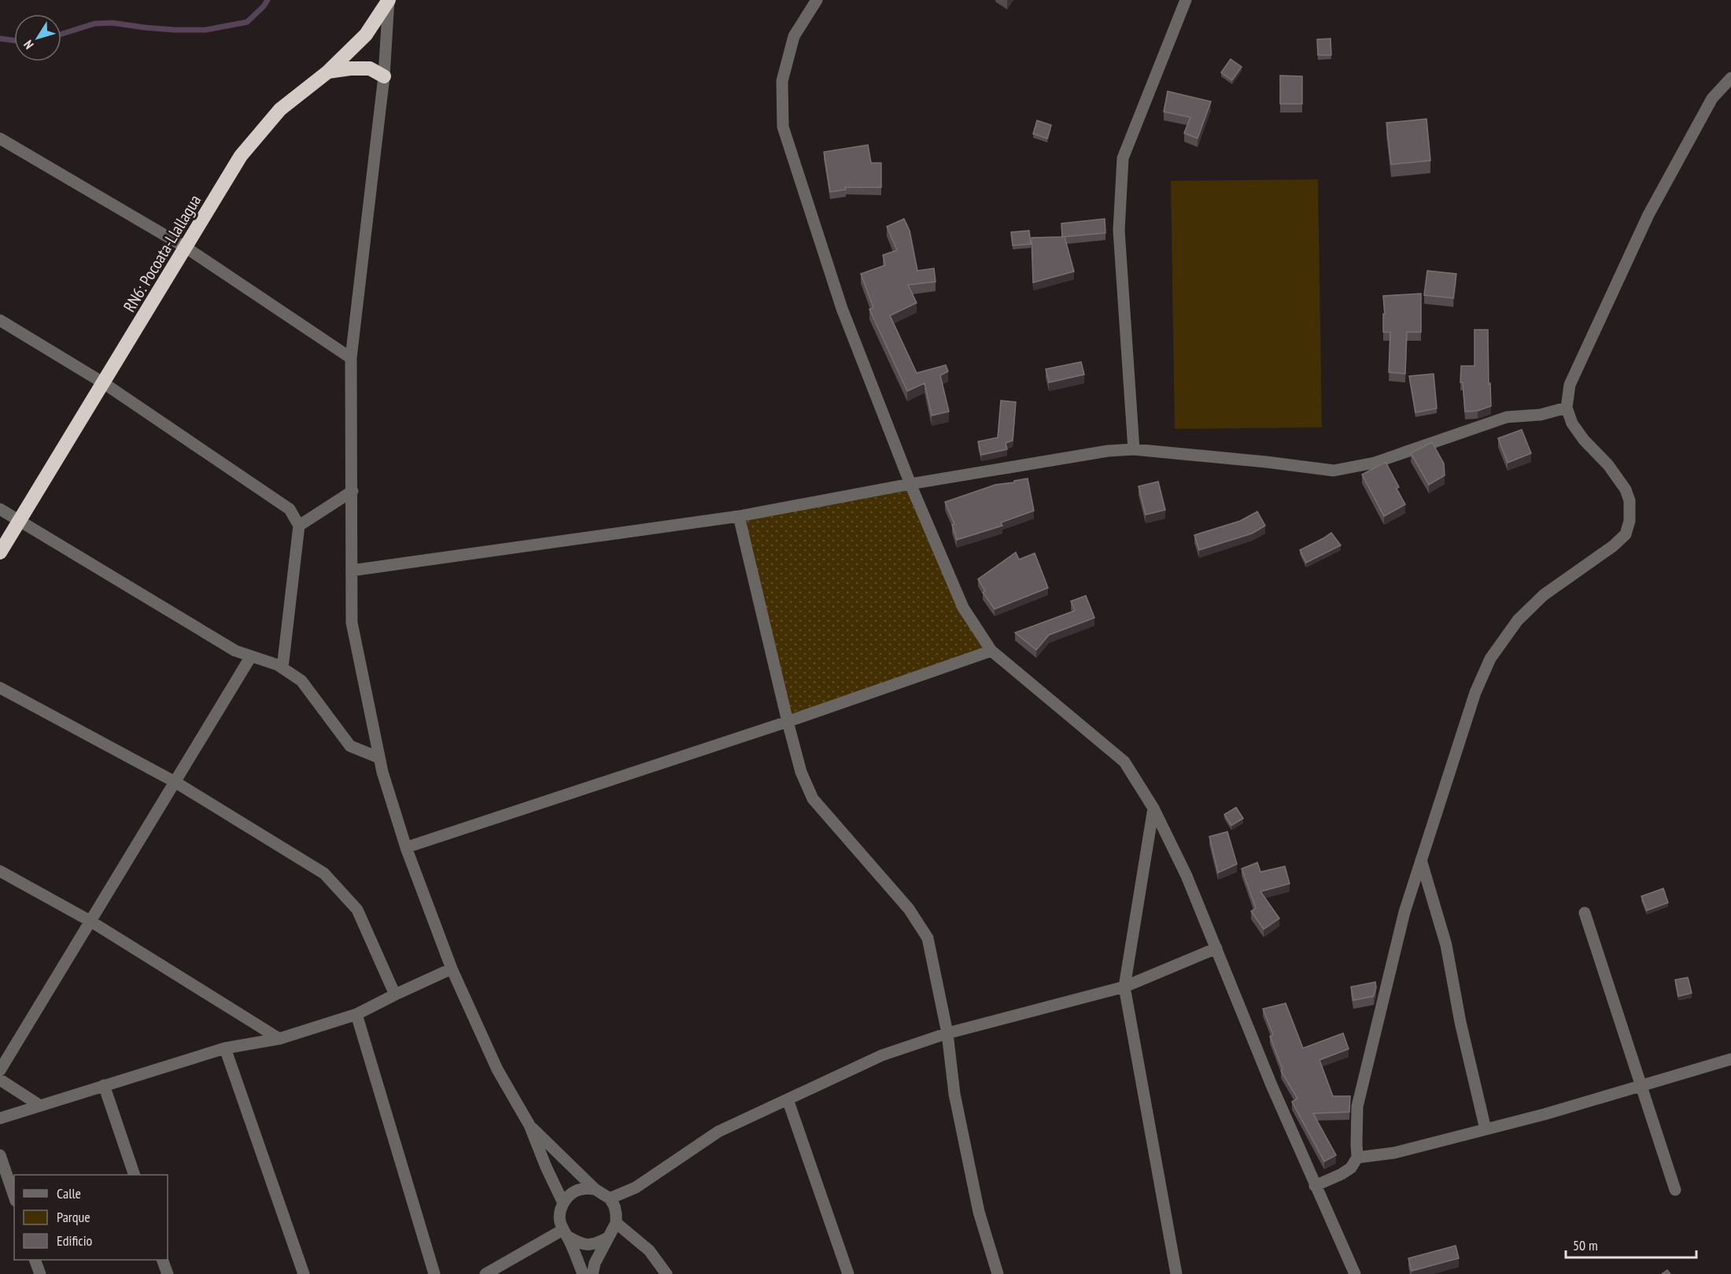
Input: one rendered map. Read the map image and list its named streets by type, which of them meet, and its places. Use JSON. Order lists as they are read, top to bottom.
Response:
{
  "streets": {
    "highway": ["RN6: Pocoata-Llallagua"]
  },
  "legend": ["Calle", "Parque", "Edificio"],
  "scale_bar": "50 m",
  "north": "bottom left"
}
